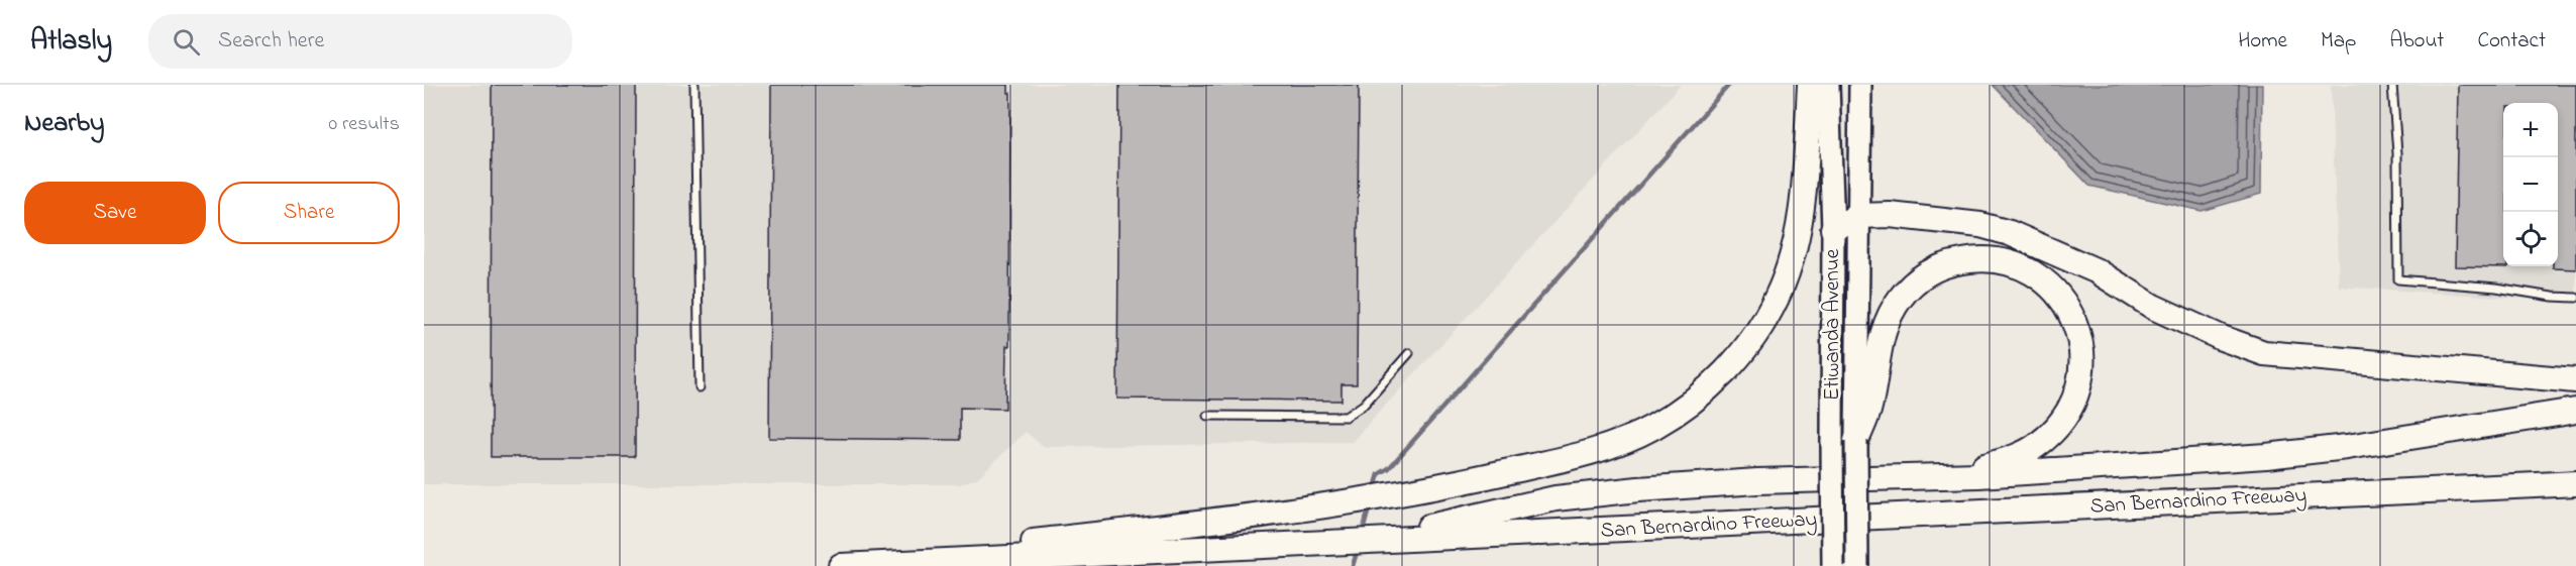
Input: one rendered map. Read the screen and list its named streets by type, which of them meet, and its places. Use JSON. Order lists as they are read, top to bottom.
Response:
{
  "streets": {
    "highway": ["San Bernardino Freeway"],
    "main road": ["Etiwanda Avenue"]
  },
  "page": {
    "header": "Atlasly",
    "search": "Search here",
    "nav": [
      "Home",
      "Map",
      "About",
      "Contact"
    ],
    "heading": ["Nearby", "0 results"],
    "map_buttons": ["+", "−"],
    "buttons": ["Save", "Share"]
  }
}
